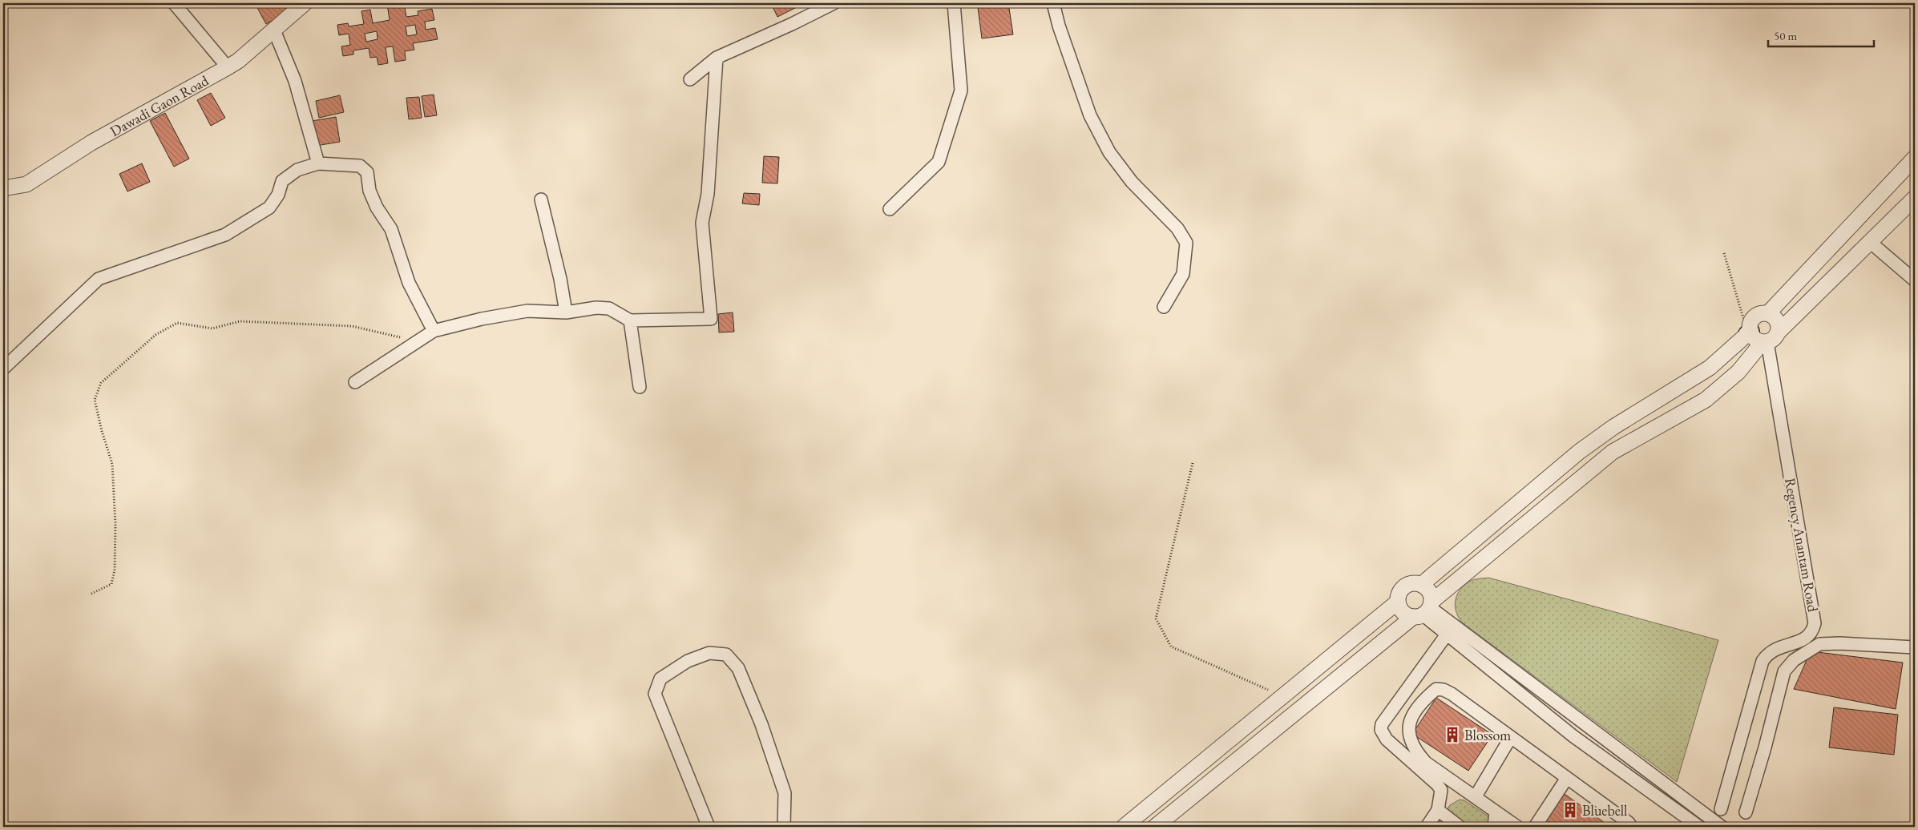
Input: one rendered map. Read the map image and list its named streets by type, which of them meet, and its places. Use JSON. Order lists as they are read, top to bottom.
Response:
{
  "streets": {
    "street": ["Dawadi Gaon Road", "Regency Anantam Road"]
  },
  "places": {
    "building": ["Blossom", "Bluebell"]
  },
  "scale_bar": "50 m"
}
